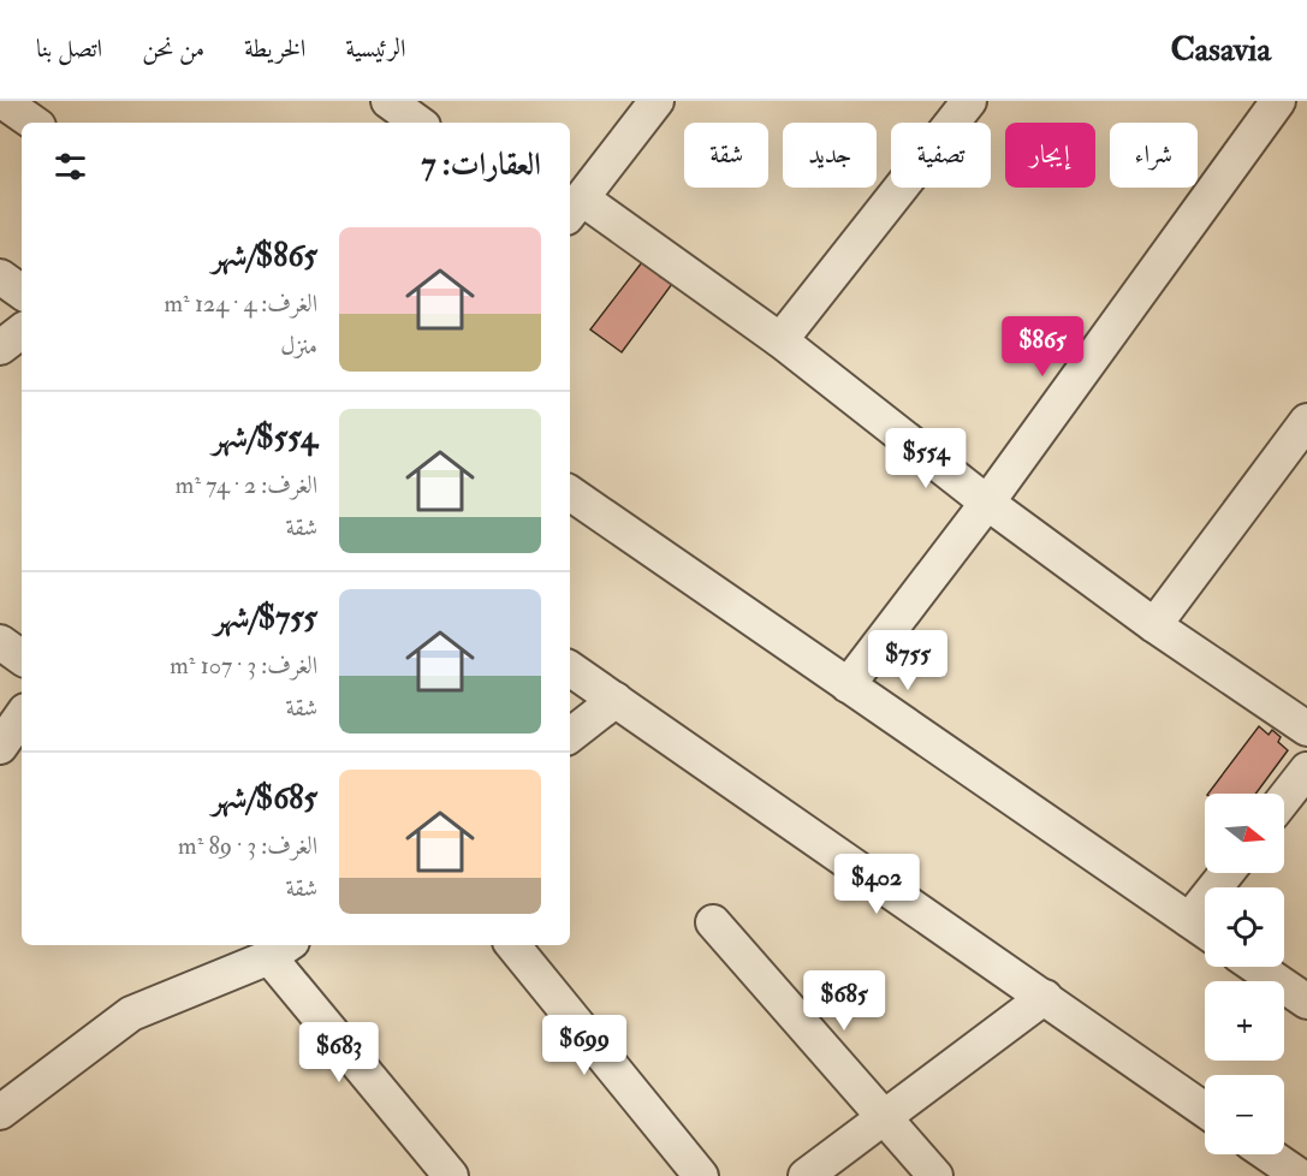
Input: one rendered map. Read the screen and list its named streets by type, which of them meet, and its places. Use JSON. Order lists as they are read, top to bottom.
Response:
{
  "north": "right",
  "page": {
    "header": "Casavia",
    "nav": [
      "الرئيسية",
      "الخريطة",
      "من نحن",
      "اتصل بنا"
    ],
    "chip": [
      "شراء",
      "إيجار",
      "تصفية",
      "جديد",
      "شقة"
    ],
    "heading": "العقارات: 7",
    "list": [
      {
        "name": "$865/شهر",
        "note": "الغرف: 4 · 124 m² · منزل"
      },
      {
        "name": "$554/شهر",
        "note": "الغرف: 2 · 74 m² · شقة"
      },
      {
        "name": "$755/شهر",
        "note": "الغرف: 3 · 107 m² · شقة"
      },
      {
        "name": "$685/شهر",
        "note": "الغرف: 3 · 89 m² · شقة"
      }
    ],
    "price": [
      "$865",
      "$554",
      "$755",
      "$402",
      "$685",
      "$699",
      "$683"
    ],
    "map_buttons": ["+", "−"]
  }
}
